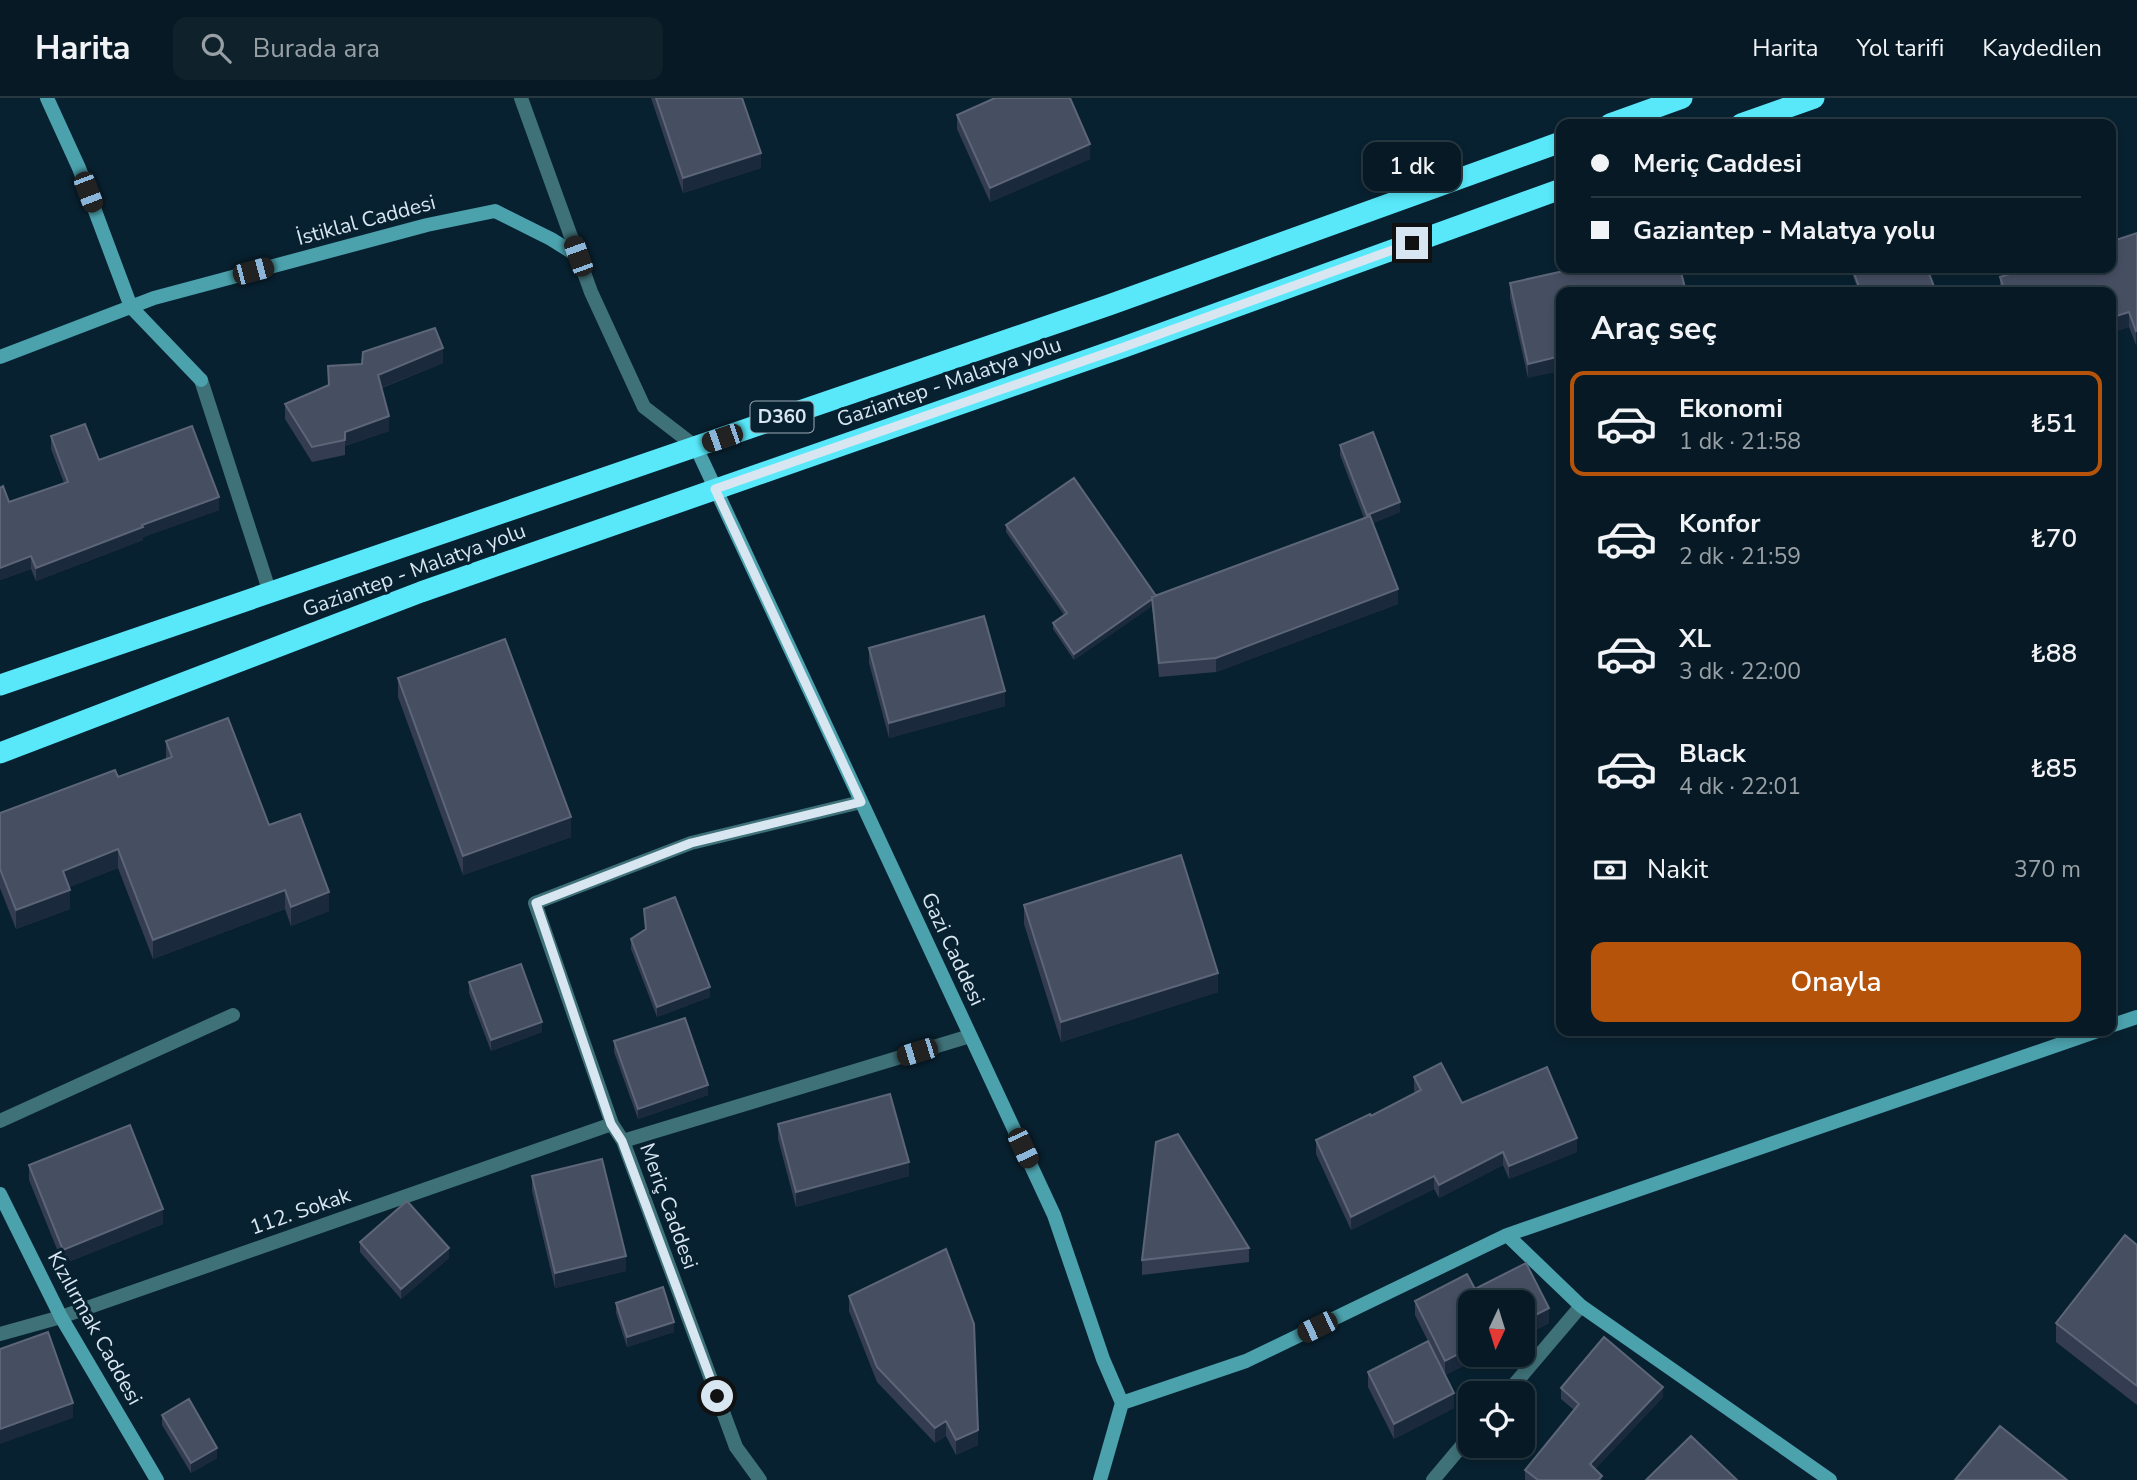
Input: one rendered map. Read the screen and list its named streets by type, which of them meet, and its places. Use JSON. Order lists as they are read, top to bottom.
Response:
{
  "streets": {
    "highway": ["Gaziantep - Malatya yolu", "D360"],
    "street": [
      "İstiklal Caddesi",
      "Gazi Caddesi",
      "Meriç Caddesi",
      "112. Sokak",
      "Kızılırmak Caddesi"
    ]
  },
  "crossings": [
    ["Gaziantep - Malatya yolu", "Gazi Caddesi"],
    ["Gazi Caddesi", "Meriç Caddesi"],
    ["Meriç Caddesi", "112. Sokak"],
    ["112. Sokak", "Kızılırmak Caddesi"]
  ],
  "north": "bottom",
  "page": {
    "header": "Harita",
    "search": "Burada ara",
    "nav": ["Harita", "Yol tarifi", "Kaydedilen"],
    "banner": ["Meriç Caddesi", "Gaziantep - Malatya yolu"],
    "bubble": "1 dk",
    "heading": "Araç seç",
    "list": [
      {
        "name": "Ekonomi",
        "note": "1 dk · 21:58",
        "value": "₺51"
      },
      {
        "name": "Konfor",
        "note": "2 dk · 21:59",
        "value": "₺70"
      },
      {
        "name": "XL",
        "note": "3 dk · 22:00",
        "value": "₺88"
      },
      {
        "name": "Black",
        "note": "4 dk · 22:01",
        "value": "₺85"
      }
    ],
    "pay": ["Nakit", "370 m"],
    "buttons": "Onayla"
  }
}
